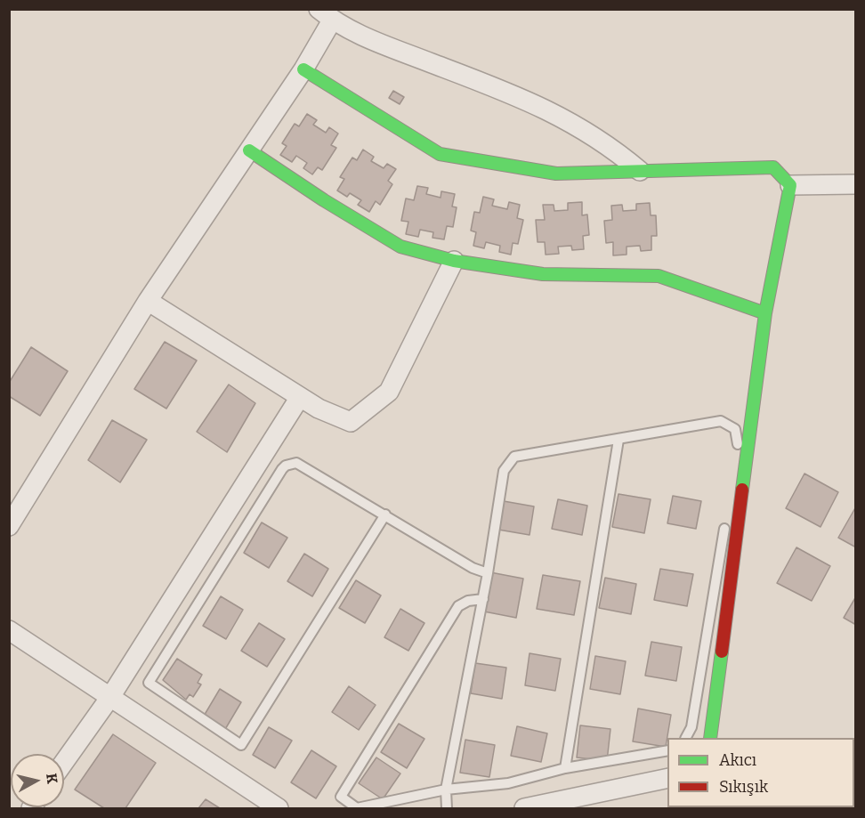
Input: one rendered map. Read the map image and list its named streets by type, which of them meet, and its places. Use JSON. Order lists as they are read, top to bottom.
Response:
{
  "legend": ["Akıcı", "Sıkışık"],
  "north": "right"
}
